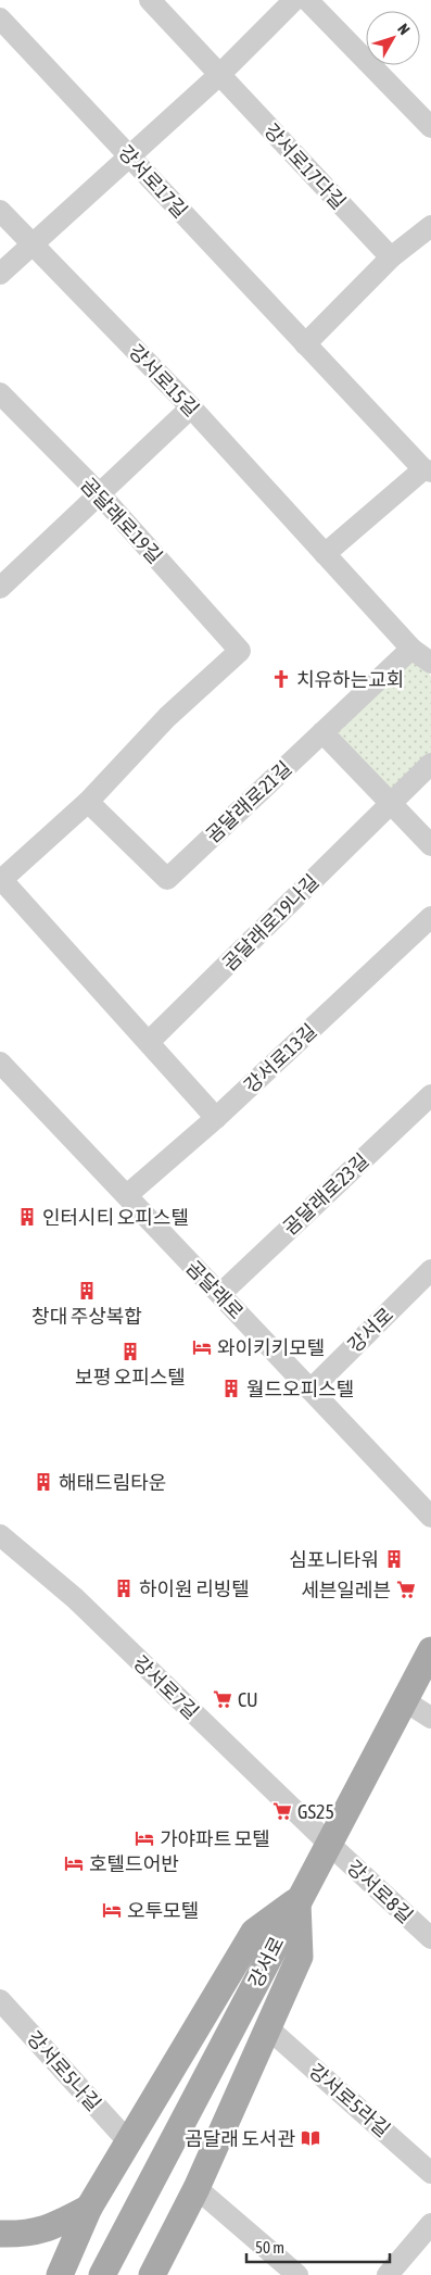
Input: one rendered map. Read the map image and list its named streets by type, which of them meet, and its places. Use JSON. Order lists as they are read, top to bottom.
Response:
{
  "streets": {
    "main road": ["강서로"],
    "street": [
      "강서로17다길",
      "강서로17길",
      "강서로15길",
      "곰달래로19길",
      "곰달래로21길",
      "곰달래로19나길",
      "강서로13길",
      "곰달래로23길",
      "곰달래로",
      "강서로7길",
      "강서로8길",
      "강서로5나길",
      "강서로5라길"
    ]
  },
  "crossings": [
    ["강서로15길", "곰달래로21길"],
    ["곰달래로19길", "곰달래로21길"],
    ["강서로13길", "곰달래로"],
    ["곰달래로23길", "곰달래로"],
    ["곰달래로", "강서로"],
    ["강서로", "강서로7길"],
    ["강서로", "강서로8길"],
    ["강서로7길", "강서로8길"]
  ],
  "places": {
    "church": ["치유하는교회"],
    "building": [
      "인터시티 오피스텔",
      "창대 주상복합",
      "보평 오피스텔",
      "월드오피스텔",
      "해태드림타운",
      "심포니타워",
      "하이원 리빙텔"
    ],
    "hotel": [
      "와이키키모텔",
      "가야파트 모텔",
      "호텔드어반",
      "오투모텔"
    ],
    "supermarket": ["세븐일레븐", "CU", "GS25"],
    "library": ["곰달래 도서관"]
  },
  "scale_bar": "50 m",
  "north": "top right"
}
